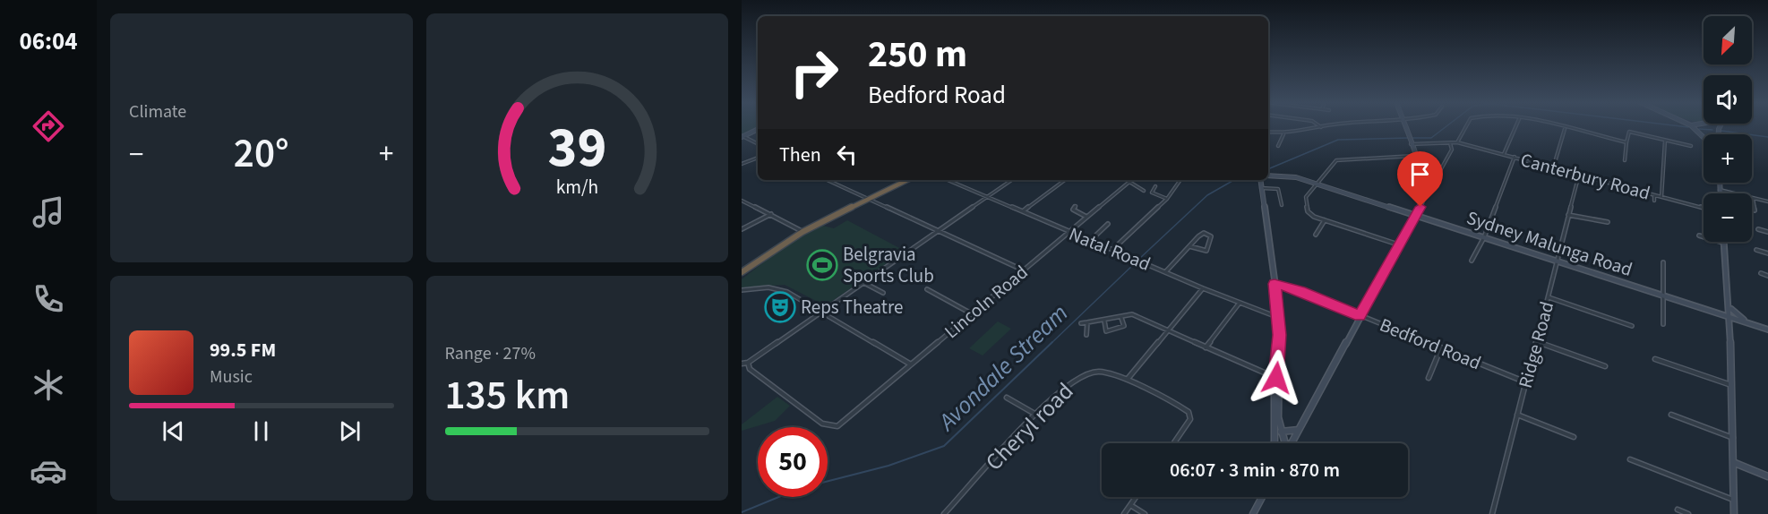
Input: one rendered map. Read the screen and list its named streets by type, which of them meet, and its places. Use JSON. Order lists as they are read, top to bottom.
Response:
{
  "streets": {
    "main road": ["Sydney Malunga Road"],
    "street": [
      "Canterbury Road",
      "Natal Road",
      "Lincoln Road",
      "Bedford Road",
      "Ridge Road",
      "Cheryl road"
    ]
  },
  "crossings": [
    ["Canterbury Road", "Ridge Road"],
    ["Sydney Malunga Road", "Ridge Road"],
    ["Natal Road", "Lincoln Road"],
    ["Bedford Road", "Ridge Road"]
  ],
  "water": ["Avondale Stream"],
  "places": {
    "sports": ["Belgravia Sports Club"],
    "theatre": ["Reps Theatre"]
  },
  "north": "bottom left",
  "page": {
    "tabs": "06:04",
    "tile": [
      "Climate",
      ["Range · 27%", "135 km"]
    ],
    "map_buttons": ["+", "−"],
    "turn": ["250 m", "Bedford Road"],
    "then": "Then",
    "heat": ["−", "20°", "+"],
    "song": ["99.5 FM", "Music"],
    "limit": "50",
    "trip": "06:07 · 3 min · 870 m",
    "gauge": ["39", "km/h"]
  }
}
